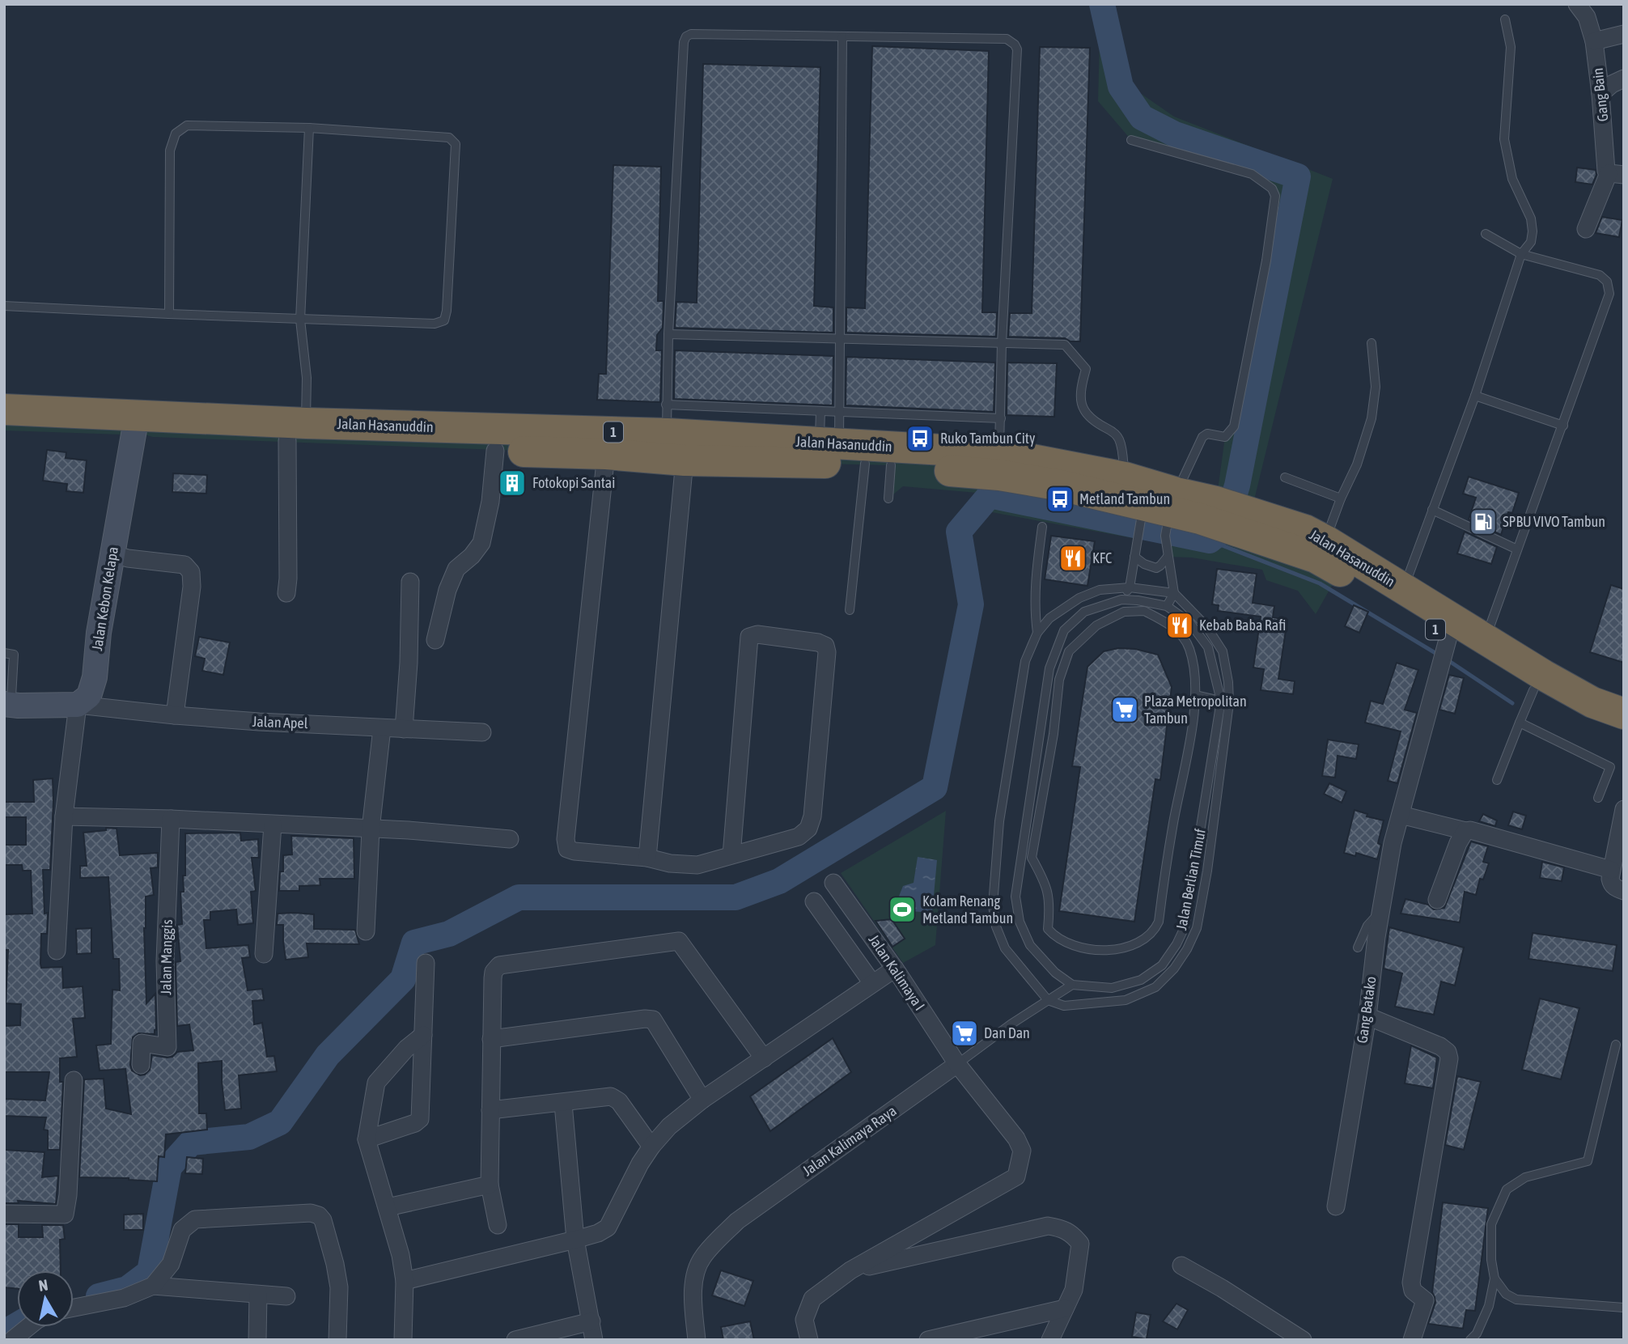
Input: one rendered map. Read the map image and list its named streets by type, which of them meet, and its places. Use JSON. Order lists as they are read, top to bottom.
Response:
{
  "streets": {
    "highway": ["Jalan Hasanuddin", "1"],
    "street": [
      "Gang Bain",
      "Jalan Kebon Kelapa",
      "Jalan Apel",
      "Jalan Manggis",
      "Jalan Kalimaya I",
      "Gang Batako",
      "Jalan Kalimaya Raya"
    ],
    "lane": ["Jalan Berlian Timuf"]
  },
  "crossings": [
    ["Jalan Hasanuddin", "Jalan Kebon Kelapa"],
    ["Jalan Hasanuddin", "Gang Batako"],
    ["Jalan Kebon Kelapa", "Jalan Apel"],
    ["Jalan Berlian Timuf", "Jalan Kalimaya Raya"],
    ["Jalan Kalimaya I", "Jalan Kalimaya Raya"]
  ],
  "places": {
    "bus stop": ["Ruko Tambun City", "Metland Tambun"],
    "building": ["Fotokopi Santai"],
    "fuel station": ["SPBU VIVO Tambun"],
    "restaurant": ["KFC", "Kebab Baba Rafi"],
    "supermarket": ["Plaza Metropolitan Tambun", "Dan Dan"],
    "sports": ["Kolam Renang Metland Tambun"]
  },
  "north": "top"
}
